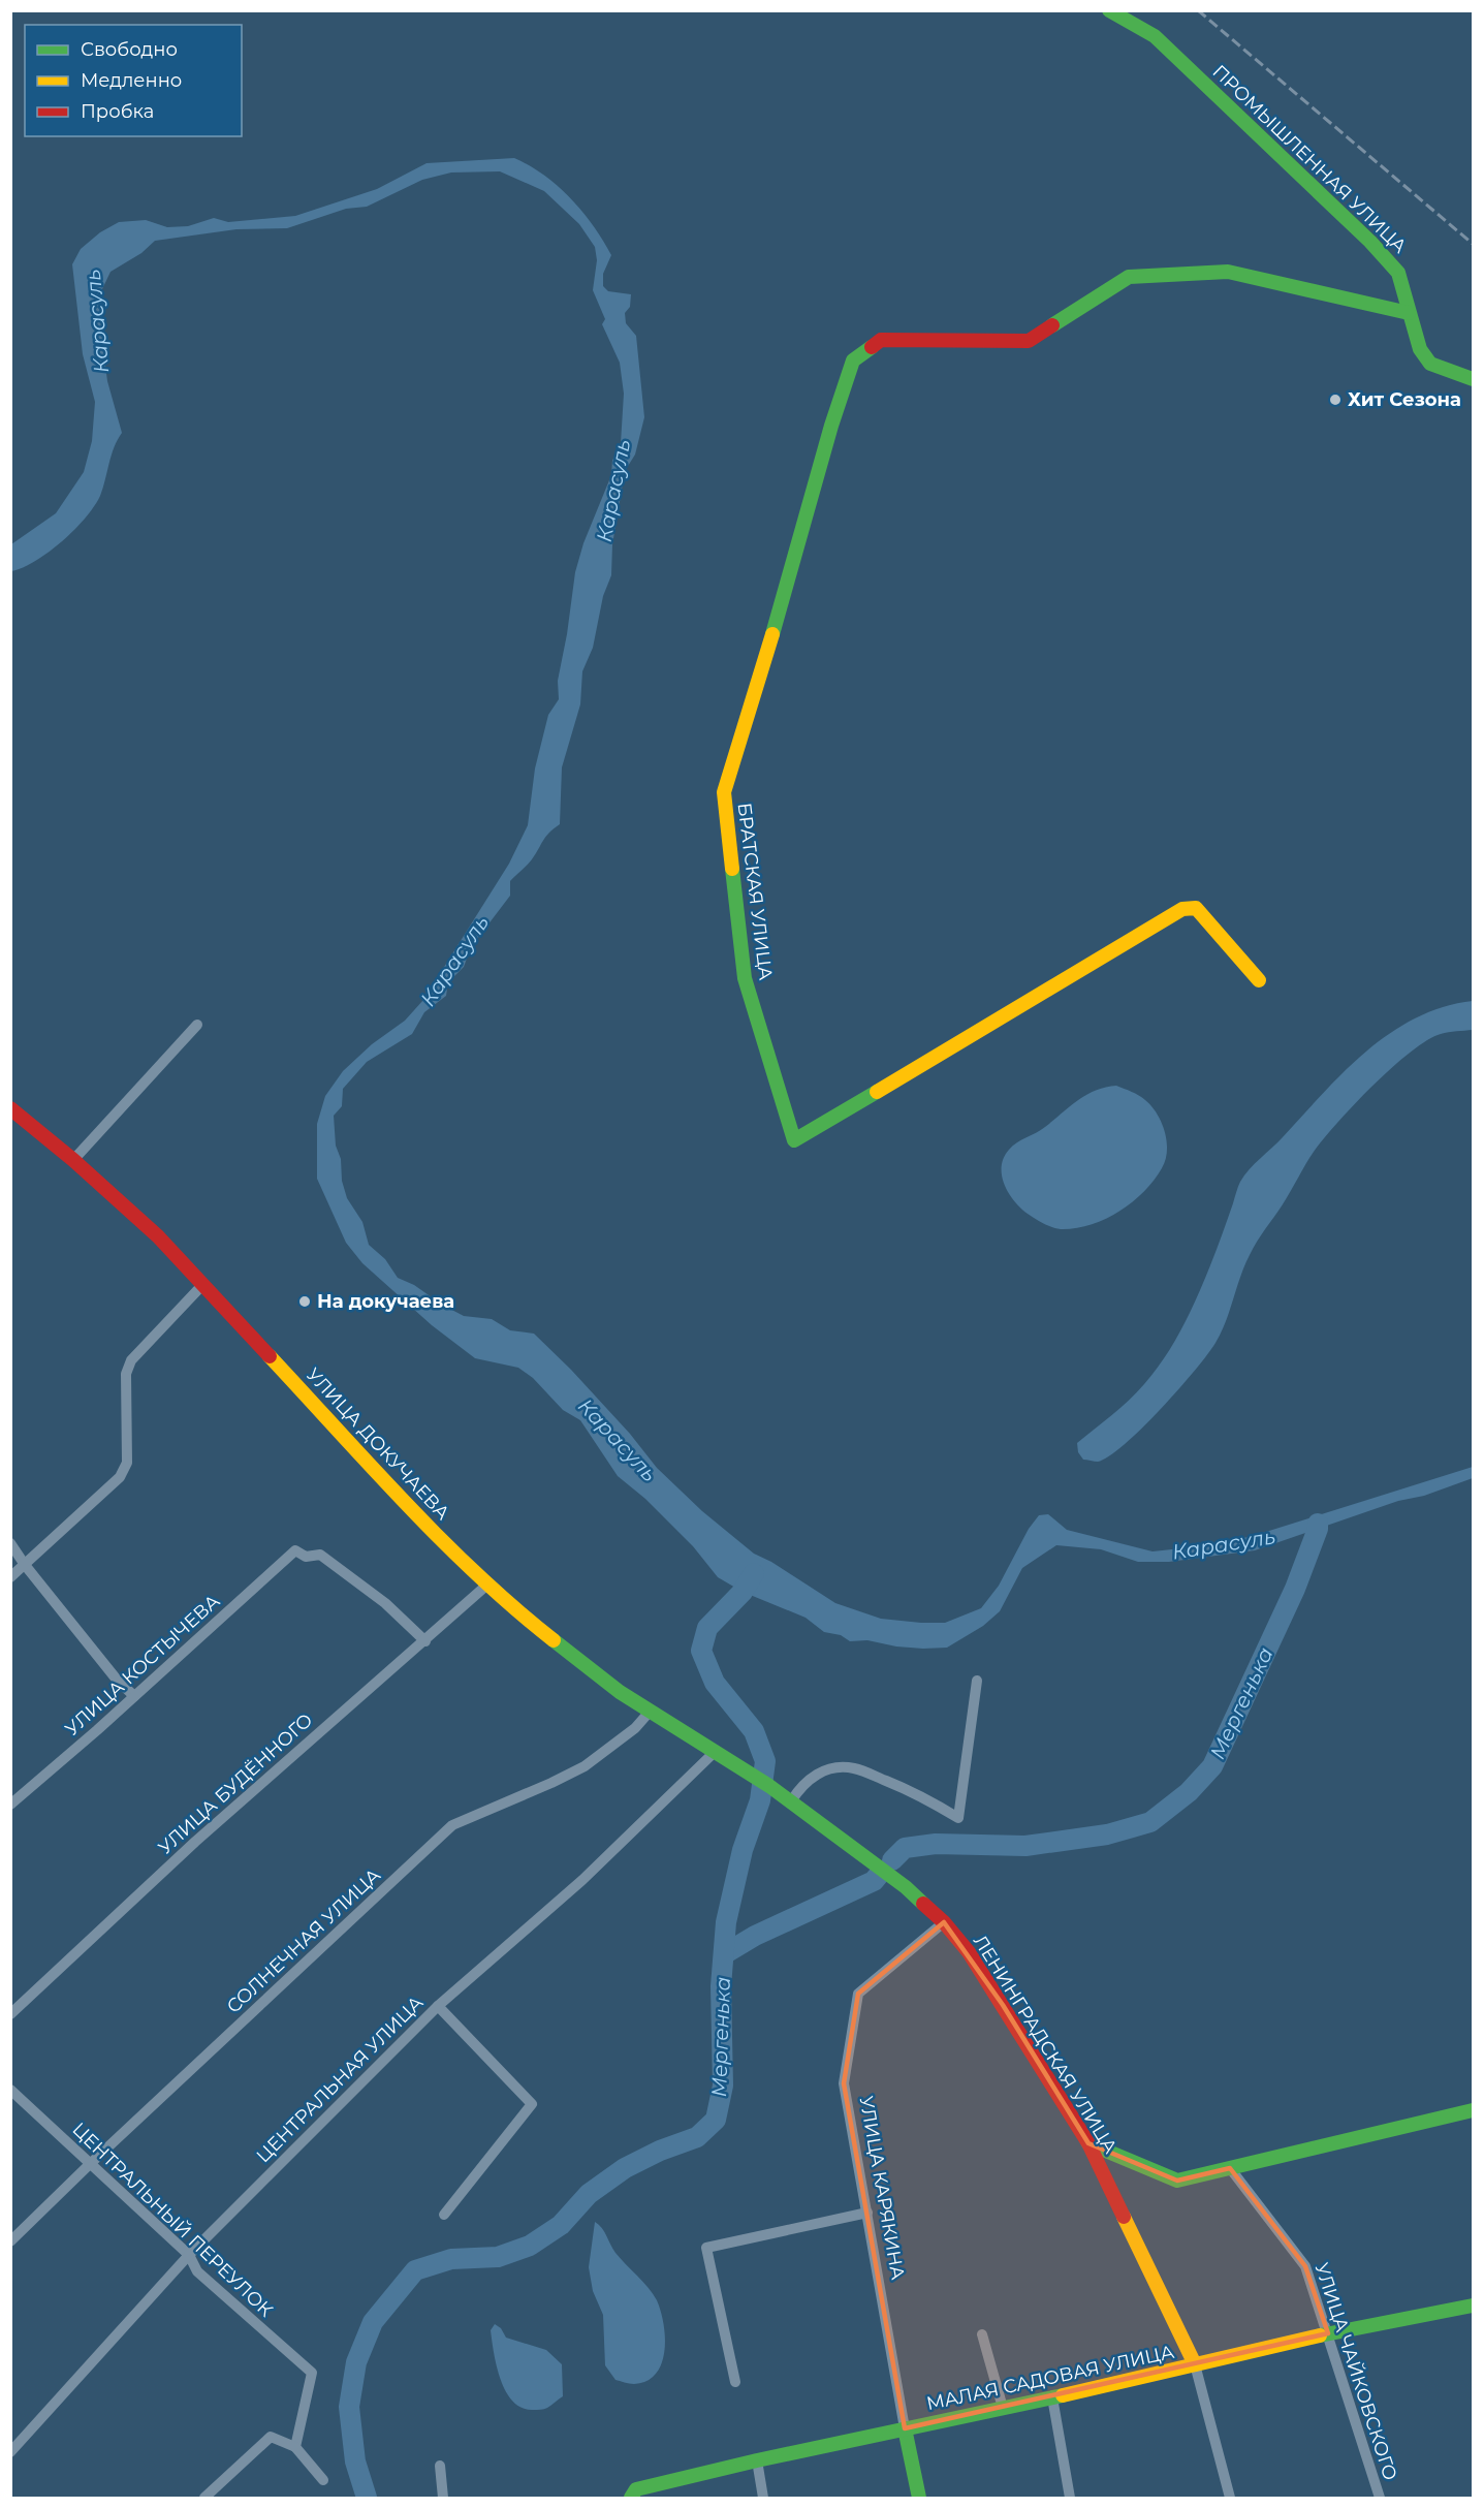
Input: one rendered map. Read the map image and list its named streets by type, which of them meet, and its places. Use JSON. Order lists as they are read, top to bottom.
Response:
{
  "streets": {
    "street": [
      "ПРОМЫШЛЕННАЯ УЛИЦА",
      "БРАТСКАЯ УЛИЦА",
      "УЛИЦА ДОКУЧАЕВА",
      "УЛИЦА КОСТЫЧЕВА",
      "УЛИЦА БУДЁННОГО",
      "СОЛНЕЧНАЯ УЛИЦА",
      "ЛЕНИНГРАДСКАЯ УЛИЦА",
      "ЦЕНТРАЛЬНАЯ УЛИЦА",
      "УЛИЦА КАРЯКИНА",
      "ЦЕНТРАЛЬНЫЙ ПЕРЕУЛОК",
      "УЛИЦА ЧАЙКОВСКОГО",
      "МАЛАЯ САДОВАЯ УЛИЦА"
    ]
  },
  "crossings": [
    ["ПРОМЫШЛЕННАЯ УЛИЦА", "БРАТСКАЯ УЛИЦА"],
    ["УЛИЦА ДОКУЧАЕВА", "УЛИЦА БУДЁННОГО"],
    ["УЛИЦА ДОКУЧАЕВА", "СОЛНЕЧНАЯ УЛИЦА"],
    ["УЛИЦА ДОКУЧАЕВА", "ЛЕНИНГРАДСКАЯ УЛИЦА"],
    ["УЛИЦА ДОКУЧАЕВА", "ЦЕНТРАЛЬНАЯ УЛИЦА"],
    ["УЛИЦА КОСТЫЧЕВА", "УЛИЦА БУДЁННОГО"],
    ["СОЛНЕЧНАЯ УЛИЦА", "ЦЕНТРАЛЬНЫЙ ПЕРЕУЛОК"],
    ["ЛЕНИНГРАДСКАЯ УЛИЦА", "УЛИЦА КАРЯКИНА"],
    ["ЛЕНИНГРАДСКАЯ УЛИЦА", "МАЛАЯ САДОВАЯ УЛИЦА"],
    ["ЦЕНТРАЛЬНАЯ УЛИЦА", "ЦЕНТРАЛЬНЫЙ ПЕРЕУЛОК"],
    ["УЛИЦА КАРЯКИНА", "МАЛАЯ САДОВАЯ УЛИЦА"],
    ["УЛИЦА ЧАЙКОВСКОГО", "МАЛАЯ САДОВАЯ УЛИЦА"]
  ],
  "water": ["Карасуль", "Мергенька"],
  "places": ["Хит Сезона", "На докучаева"],
  "legend": ["Свободно", "Медленно", "Пробка"]
}
